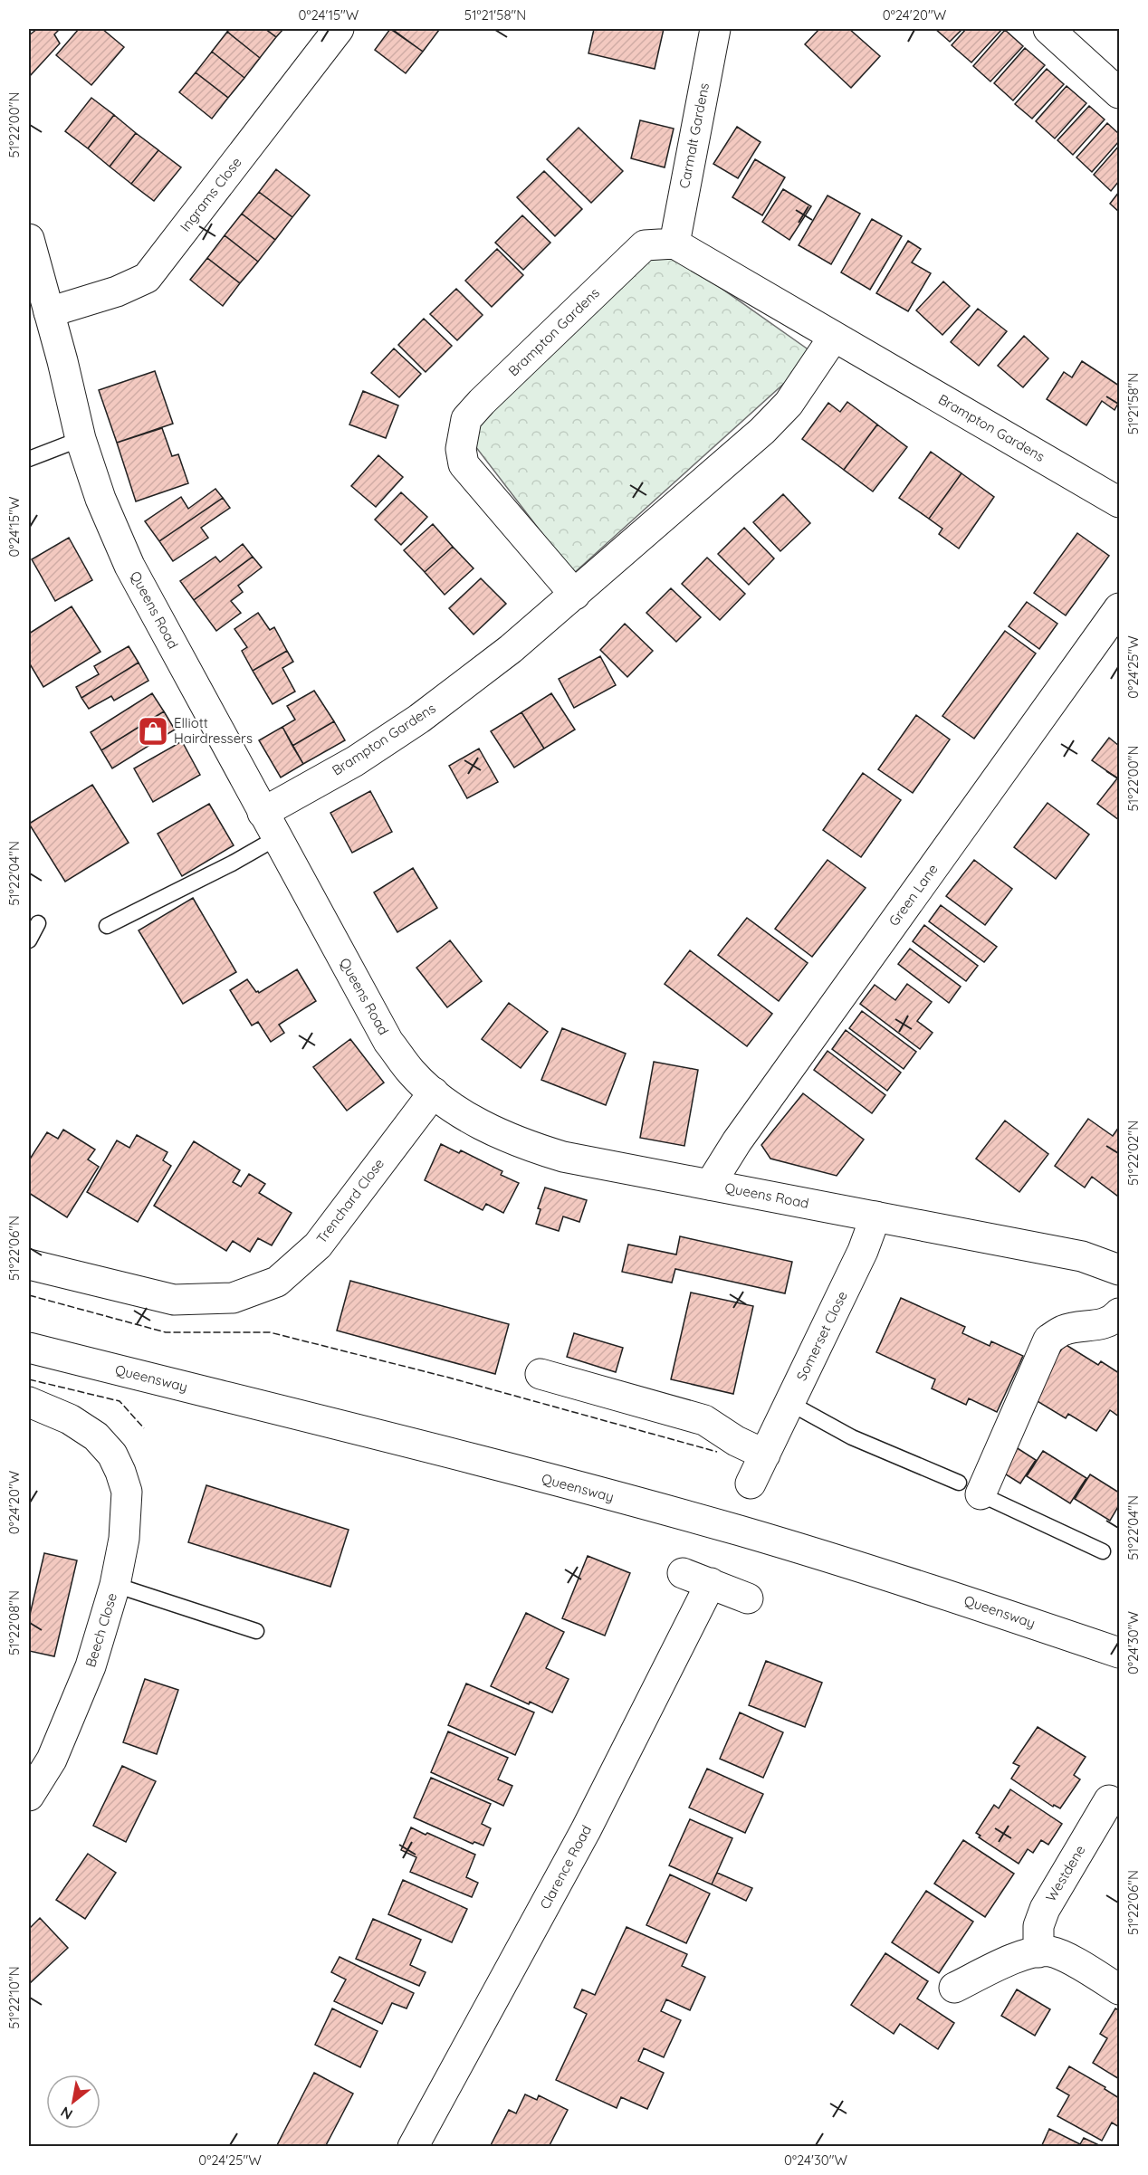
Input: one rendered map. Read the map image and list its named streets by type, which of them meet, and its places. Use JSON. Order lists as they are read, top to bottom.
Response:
{
  "streets": {
    "street": [
      "Carmalt Gardens",
      "Ingrams Close",
      "Brampton Gardens",
      "Queens Road",
      "Green Lane",
      "Trenchard Close",
      "Somerset Close",
      "Queensway",
      "Beech Close",
      "Clarence Road",
      "Westdene"
    ]
  },
  "crossings": [
    ["Carmalt Gardens", "Brampton Gardens"],
    ["Ingrams Close", "Queens Road"],
    ["Brampton Gardens", "Queens Road"],
    ["Queens Road", "Green Lane"],
    ["Queens Road", "Trenchard Close"],
    ["Queens Road", "Somerset Close"]
  ],
  "places": {
    "shop": ["Elliott Hairdressers"]
  },
  "north": "bottom left",
  "coordinates": [
    "0°24'15\"W",
    "51°21'58\"N",
    "0°24'20\"W",
    "51°22'00\"N",
    "0°24'25\"W",
    "51°22'04\"N",
    "51°22'02\"N",
    "51°22'06\"N",
    "51°22'08\"N",
    "0°24'30\"W",
    "51°22'10\"N"
  ]
}
